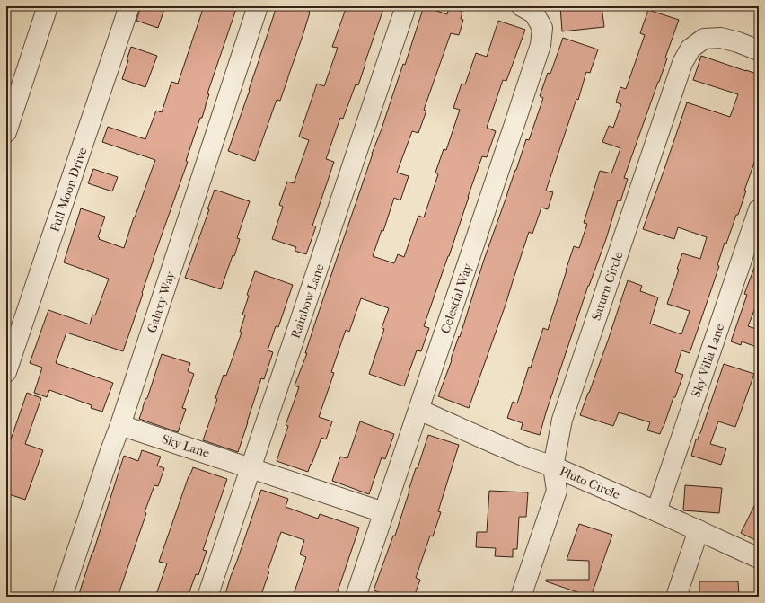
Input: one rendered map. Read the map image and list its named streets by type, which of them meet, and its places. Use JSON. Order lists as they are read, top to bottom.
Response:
{
  "streets": {
    "street": [
      "Full Moon Drive",
      "Saturn Circle",
      "Celestial Way",
      "Rainbow Lane",
      "Galaxy Way",
      "Sky Villa Lane",
      "Sky Lane",
      "Pluto Circle"
    ]
  },
  "crossings": [
    ["Saturn Circle", "Pluto Circle"],
    ["Celestial Way", "Sky Lane"],
    ["Celestial Way", "Pluto Circle"],
    ["Rainbow Lane", "Sky Lane"],
    ["Galaxy Way", "Sky Lane"],
    ["Sky Villa Lane", "Pluto Circle"]
  ]
}
